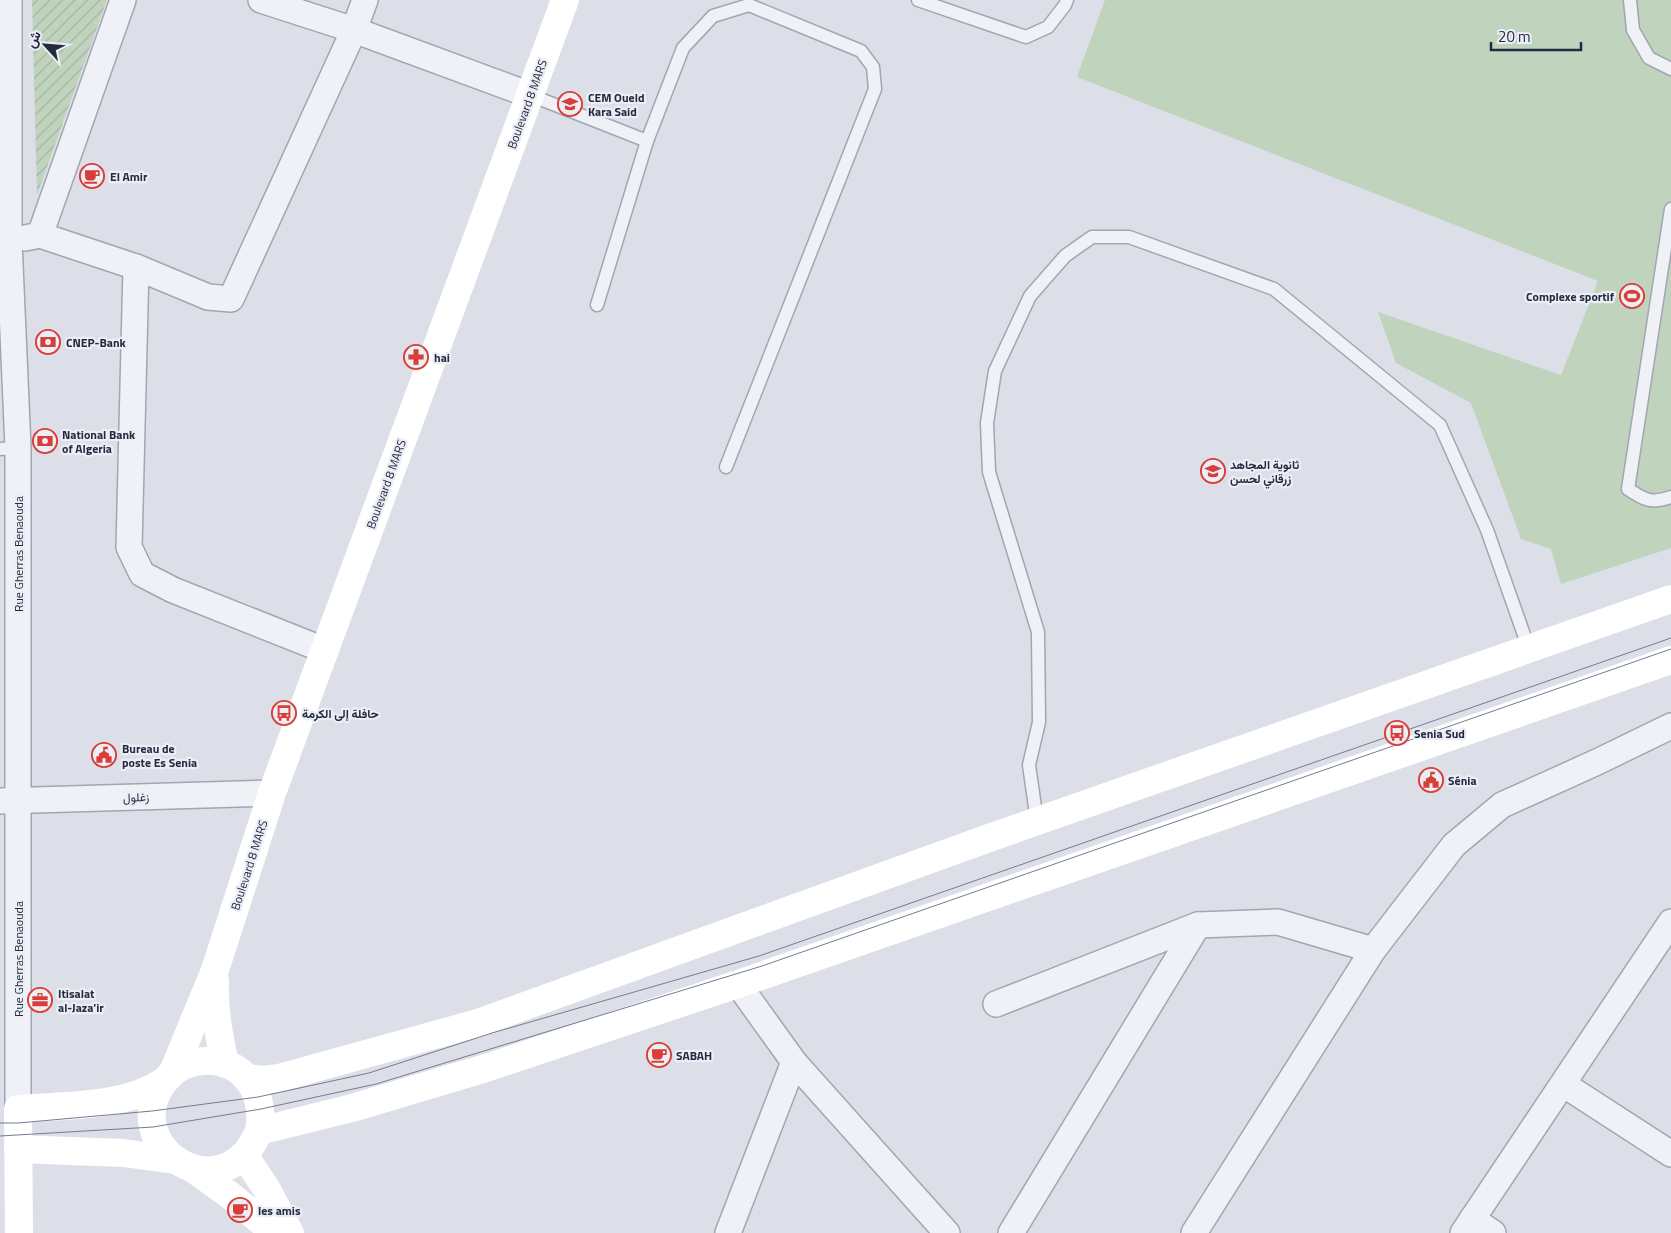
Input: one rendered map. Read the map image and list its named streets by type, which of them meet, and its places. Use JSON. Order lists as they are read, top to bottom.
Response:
{
  "streets": {
    "main road": ["Boulevard 8 MARS"],
    "street": ["Rue Gherras Benaouda", "زغلول"]
  },
  "crossings": [
    ["Boulevard 8 MARS", "زغلول"],
    ["Rue Gherras Benaouda", "زغلول"]
  ],
  "places": {
    "school or university": ["CEM Oueld Kara Said", "ثانوية المجاهد زرقاني لحسن"],
    "cafe": ["El Amir", "SABAH", "les amis"],
    "sports": ["Complexe sportif"],
    "bank": ["CNEP-Bank", "National Bank of Algeria"],
    "pharmacy": ["hai"],
    "bus stop": ["حافلة إلى الكرمة", "Senia Sud"],
    "public building": ["Bureau de poste Es Senia", "Sénia"],
    "office": ["Itisalat al-Jaza'ir"]
  },
  "scale_bar": "20 m",
  "north": "top left"
}
